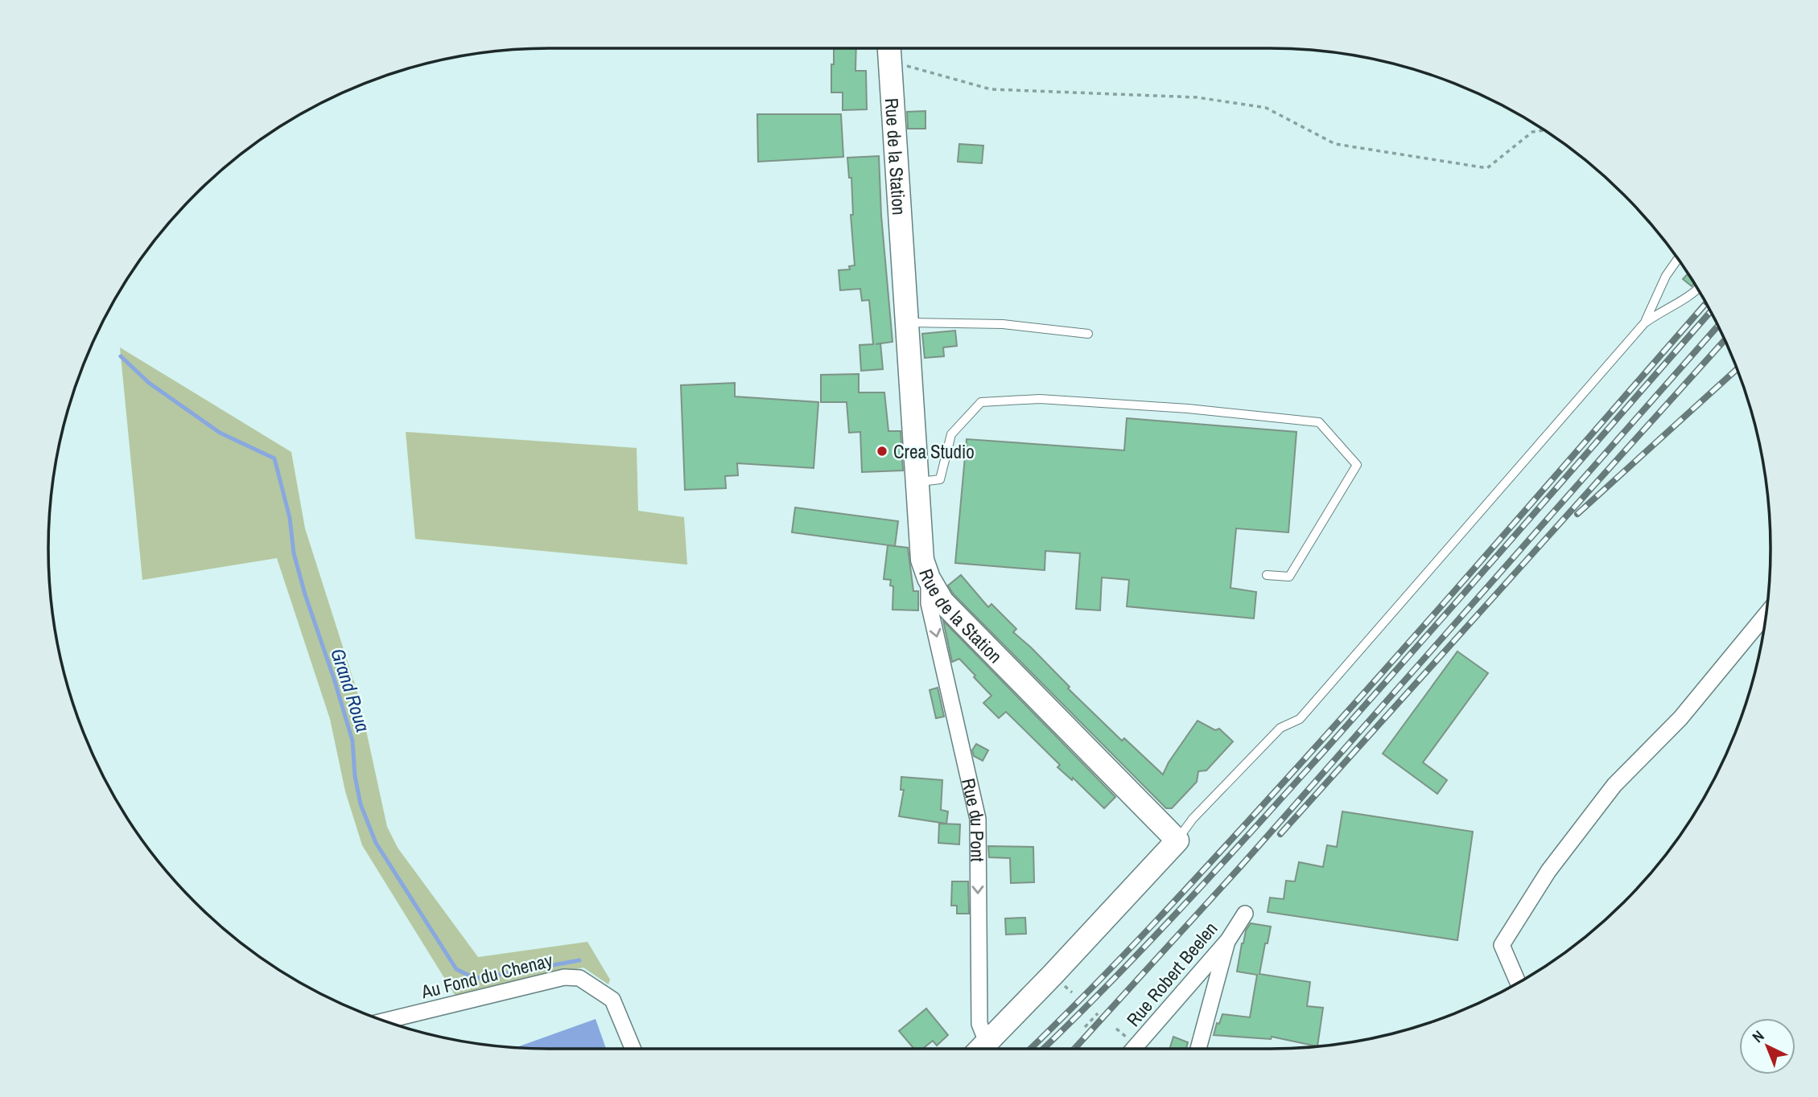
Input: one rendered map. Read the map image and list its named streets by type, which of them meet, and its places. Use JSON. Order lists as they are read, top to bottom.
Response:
{
  "streets": {
    "street": [
      "Rue de la Station",
      "Rue du Pont",
      "Rue Robert Beelen",
      "Au Fond du Chenay"
    ]
  },
  "crossings": [
    ["Rue de la Station", "Rue du Pont"]
  ],
  "one_way": ["Rue du Pont"],
  "water": ["Grand Roua"],
  "places": ["Crea Studio"],
  "north": "top left"
}
